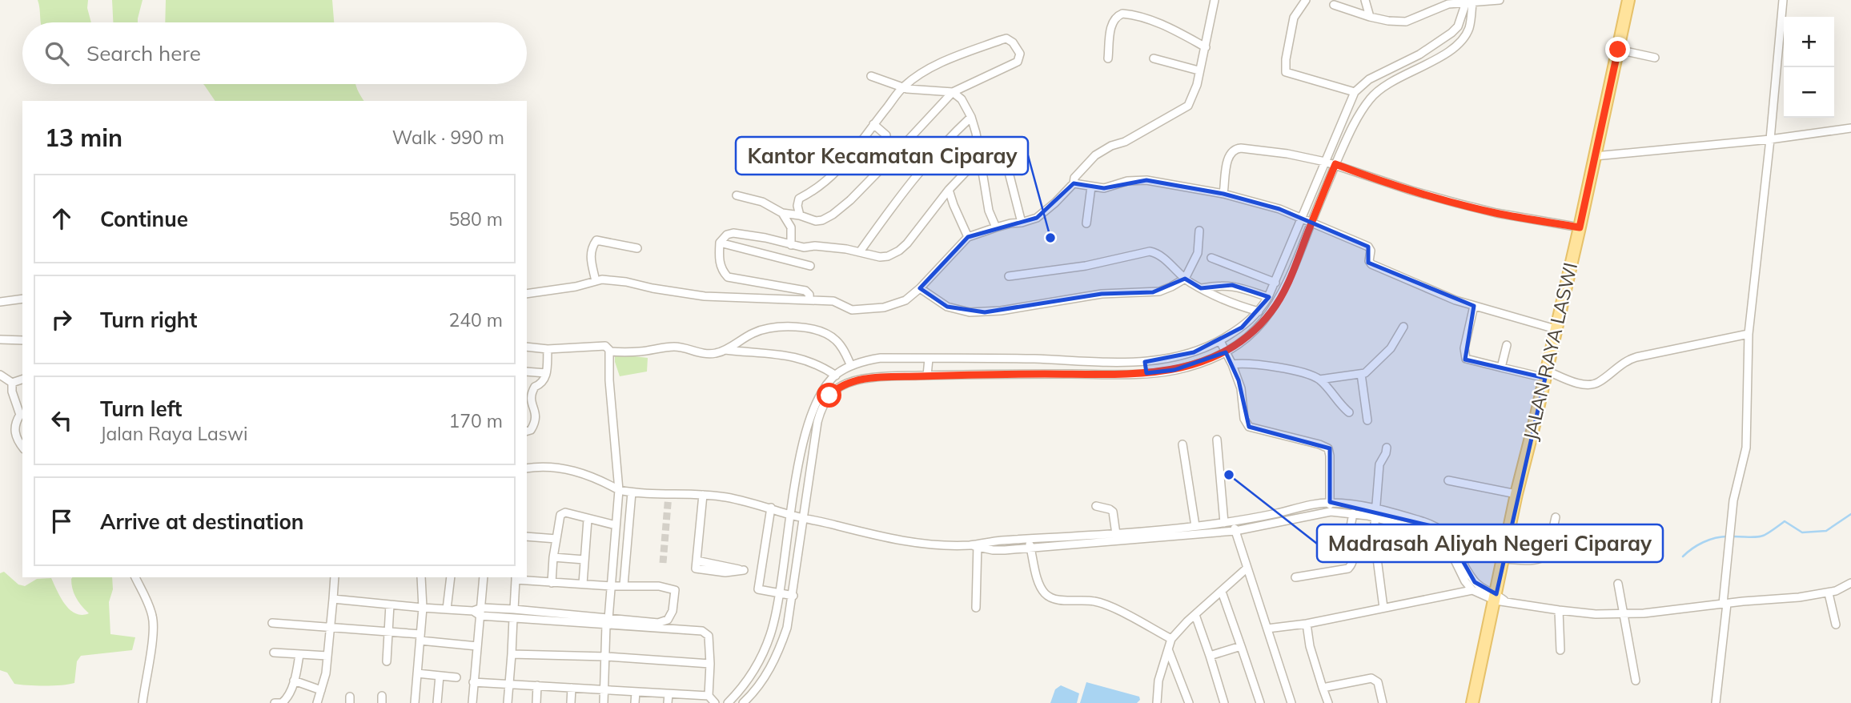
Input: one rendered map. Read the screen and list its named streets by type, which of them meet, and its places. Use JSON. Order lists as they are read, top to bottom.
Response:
{
  "streets": {
    "main road": ["JALAN RAYA LASWI"]
  },
  "places": ["Kantor Kecamatan Ciparay", "Madrasah Aliyah Negeri Ciparay"],
  "page": {
    "map_buttons": ["+", "−"],
    "search": "Search here",
    "heading": ["13 min", "Walk · 990 m"],
    "list": [
      ["Continue", "580 m"],
      ["Turn right", "240 m"],
      ["Turn left", "Jalan Raya Laswi", "170 m"],
      "Arrive at destination"
    ]
  }
}
